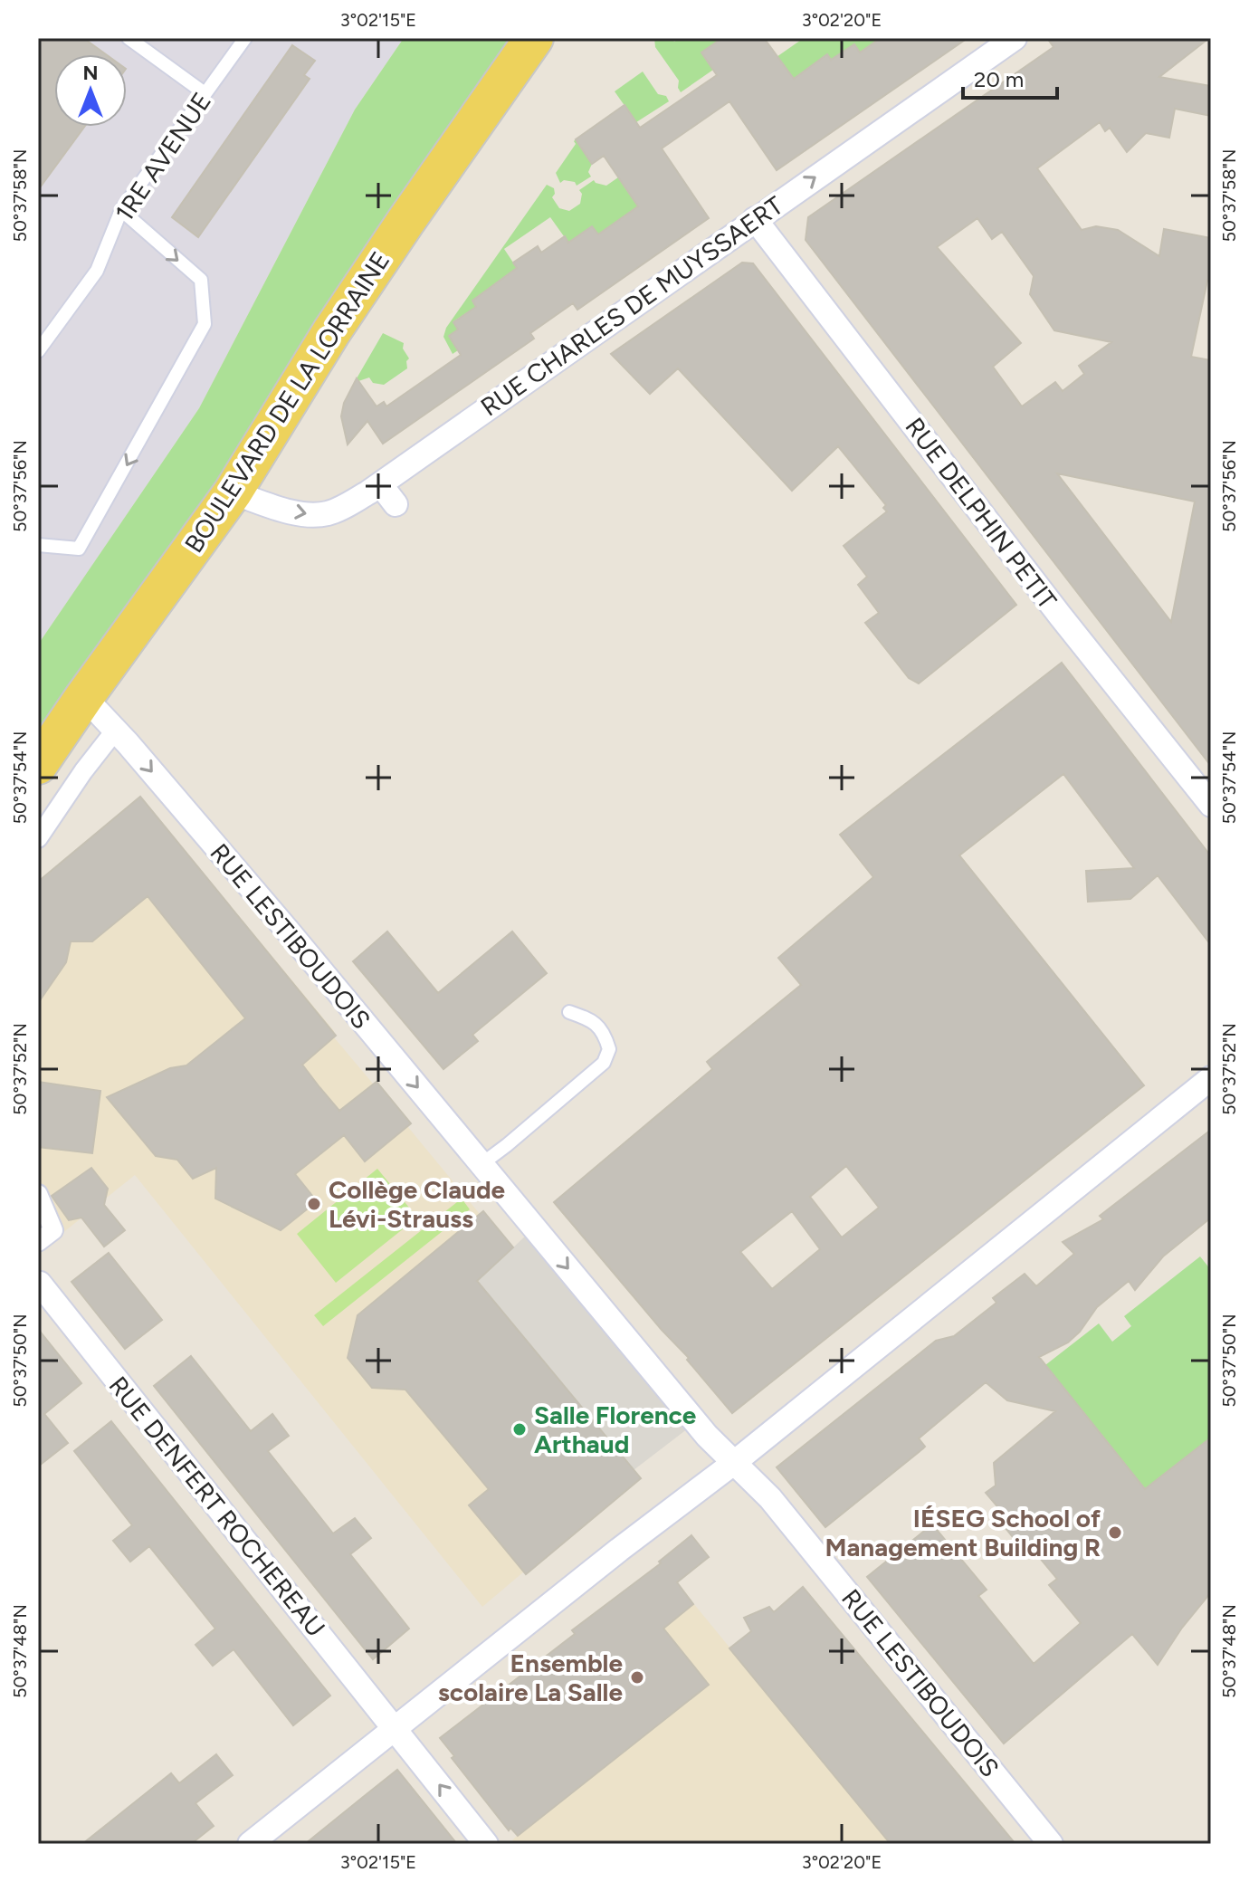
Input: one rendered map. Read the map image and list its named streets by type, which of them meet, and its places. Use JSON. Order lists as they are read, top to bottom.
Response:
{
  "streets": {
    "main road": ["BOULEVARD DE LA LORRAINE"],
    "street": [
      "RUE CHARLES DE MUYSSAERT",
      "RUE DELPHIN PETIT",
      "RUE LESTIBOUDOIS",
      "RUE DENFERT ROCHEREAU"
    ],
    "lane": ["1RE AVENUE"]
  },
  "crossings": [
    ["RUE CHARLES DE MUYSSAERT", "BOULEVARD DE LA LORRAINE"],
    ["RUE CHARLES DE MUYSSAERT", "RUE DELPHIN PETIT"],
    ["BOULEVARD DE LA LORRAINE", "RUE LESTIBOUDOIS"]
  ],
  "one_way": ["RUE CHARLES DE MUYSSAERT", "RUE LESTIBOUDOIS"],
  "places": [
    "Collège Claude Lévi-Strauss",
    "Salle Florence Arthaud",
    "IÉSEG School of Management Building R",
    "Ensemble scolaire La Salle"
  ],
  "scale_bar": "20 m",
  "north": "top",
  "coordinates": [
    "3°02'15\"E",
    "3°02'20\"E",
    "50°37'58\"N",
    "50°37'56\"N",
    "50°37'54\"N",
    "50°37'52\"N",
    "50°37'50\"N",
    "50°37'48\"N"
  ]
}
